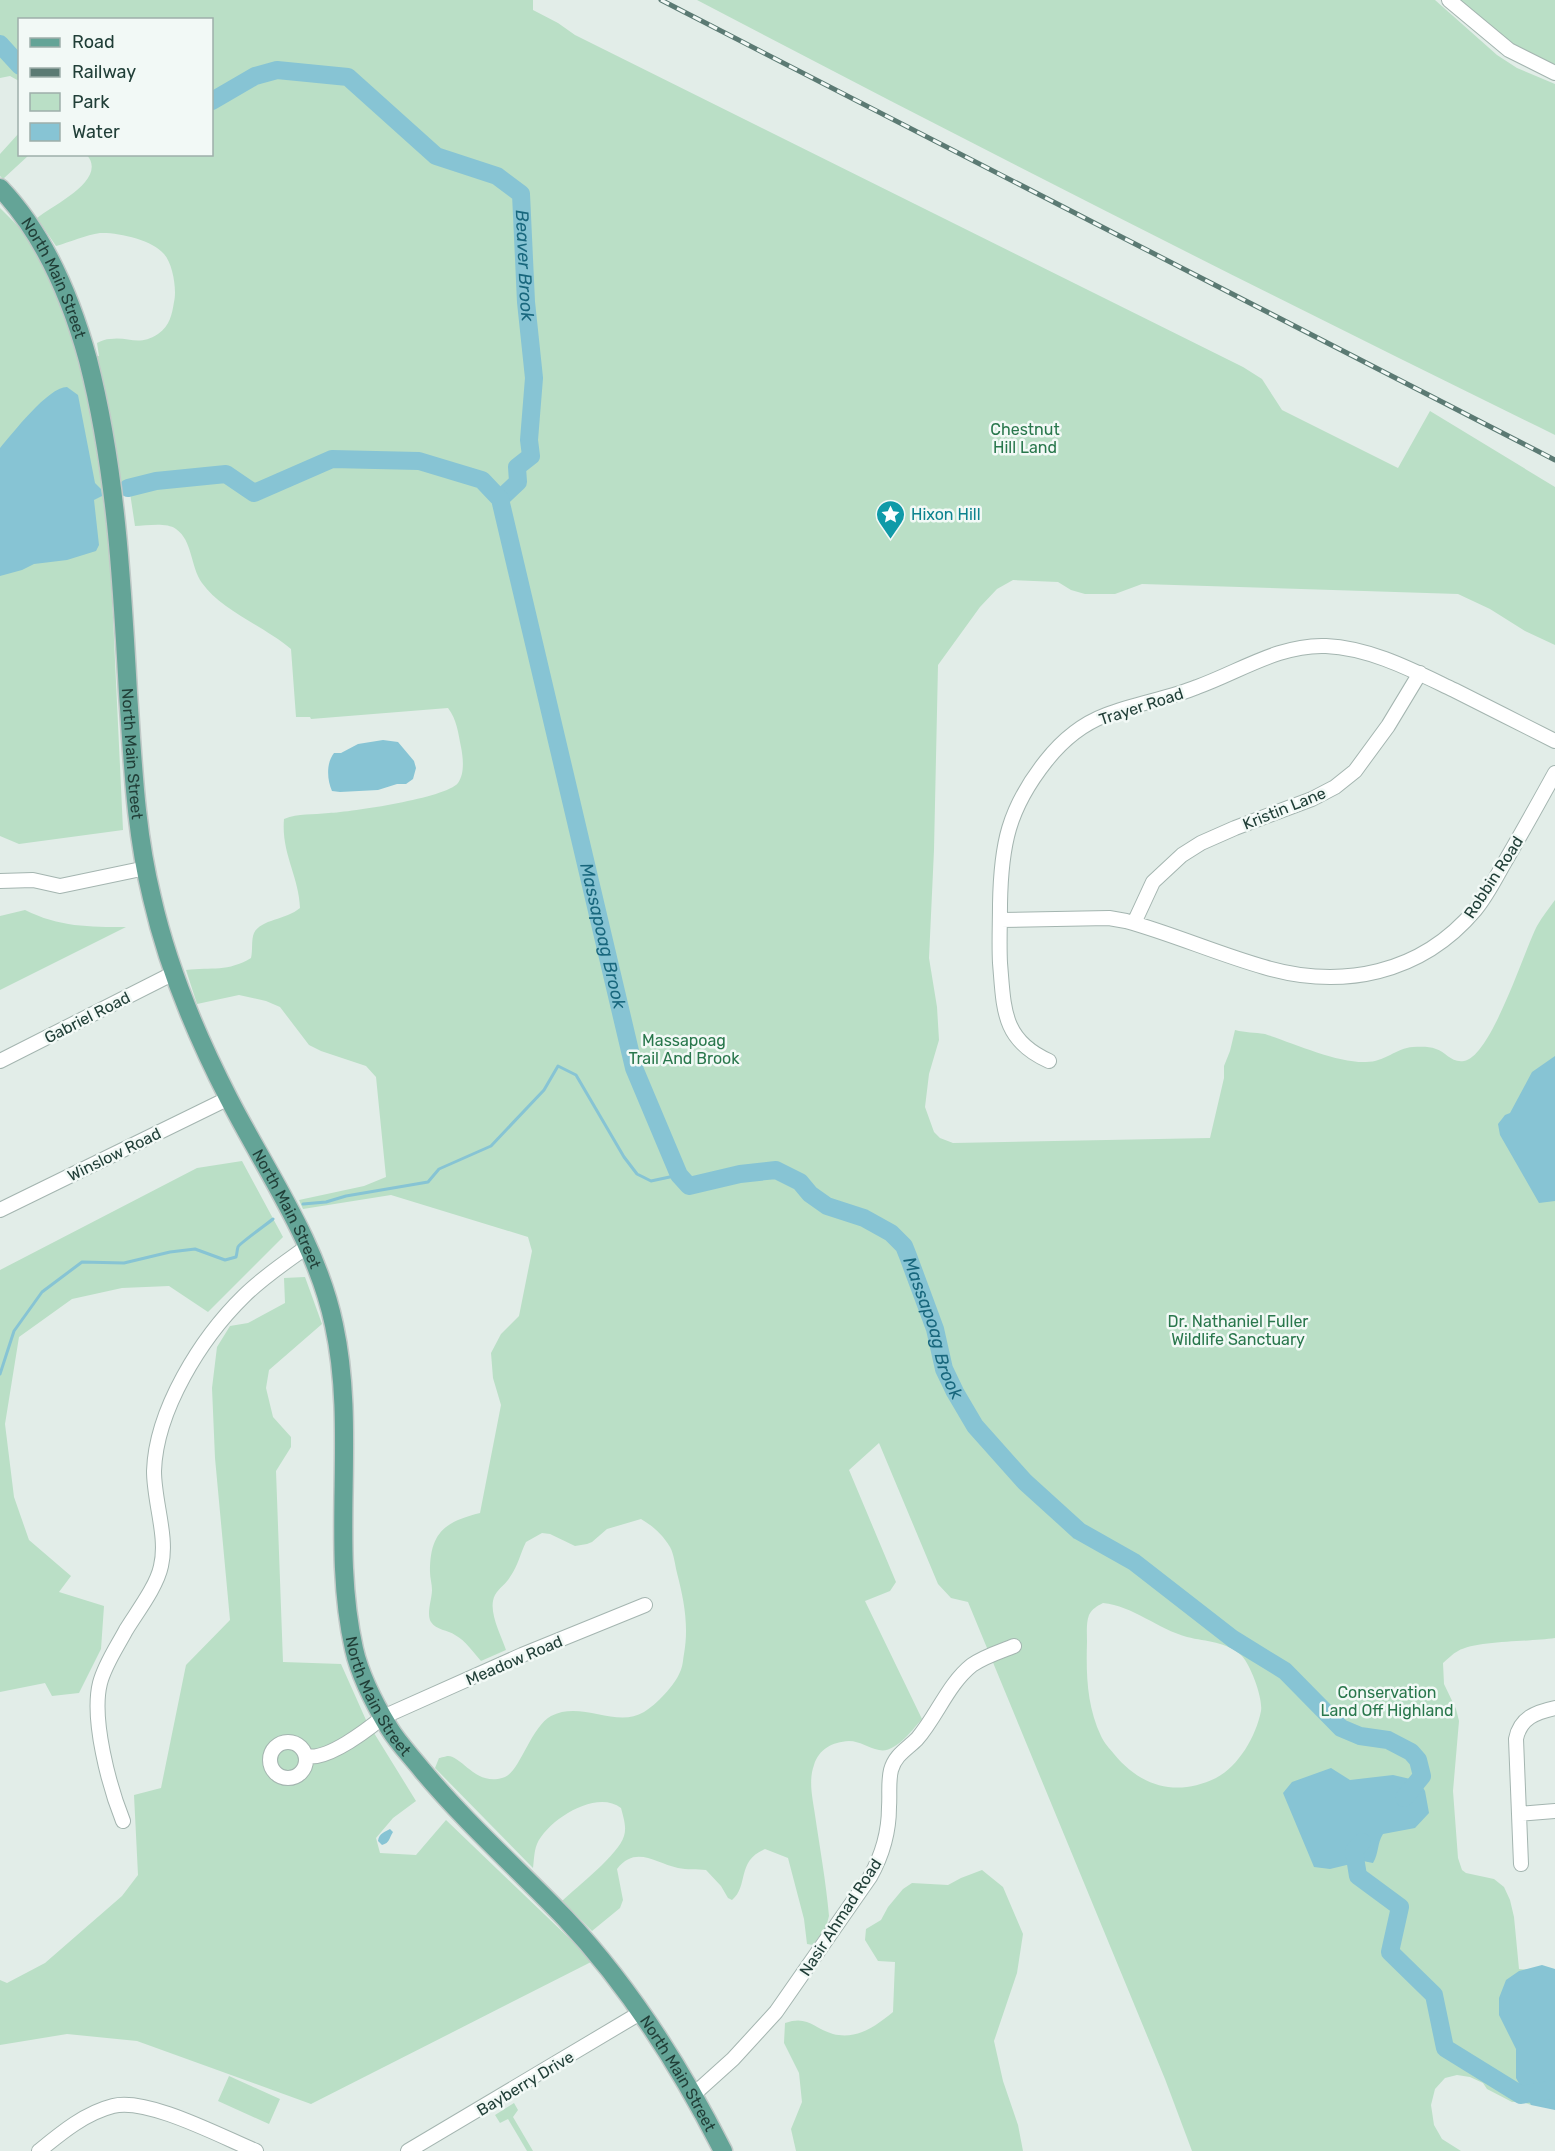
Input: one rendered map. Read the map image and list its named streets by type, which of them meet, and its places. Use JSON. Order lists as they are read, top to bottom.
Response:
{
  "streets": {
    "main road": ["North Main Street"],
    "street": [
      "Trayer Road",
      "Kristin Lane",
      "Robbin Road",
      "Gabriel Road",
      "Winslow Road",
      "Meadow Road",
      "Nasir Ahmad Road",
      "Bayberry Drive"
    ]
  },
  "crossings": [
    ["North Main Street", "Gabriel Road"],
    ["North Main Street", "Winslow Road"],
    ["North Main Street", "Meadow Road"],
    ["North Main Street", "Nasir Ahmad Road"],
    ["North Main Street", "Bayberry Drive"],
    ["Trayer Road", "Kristin Lane"],
    ["Trayer Road", "Robbin Road"],
    ["Kristin Lane", "Robbin Road"]
  ],
  "water": ["Beaver Brook", "Massapoag Brook"],
  "parks": [
    "Chestnut Hill Land",
    "Massapoag Trail And Brook",
    "Dr. Nathaniel Fuller Wildlife Sanctuary",
    "Conservation Land Off Highland"
  ],
  "places": {
    "place": ["Hixon Hill"]
  },
  "legend": [
    "Road",
    "Railway",
    "Park",
    "Water"
  ]
}
